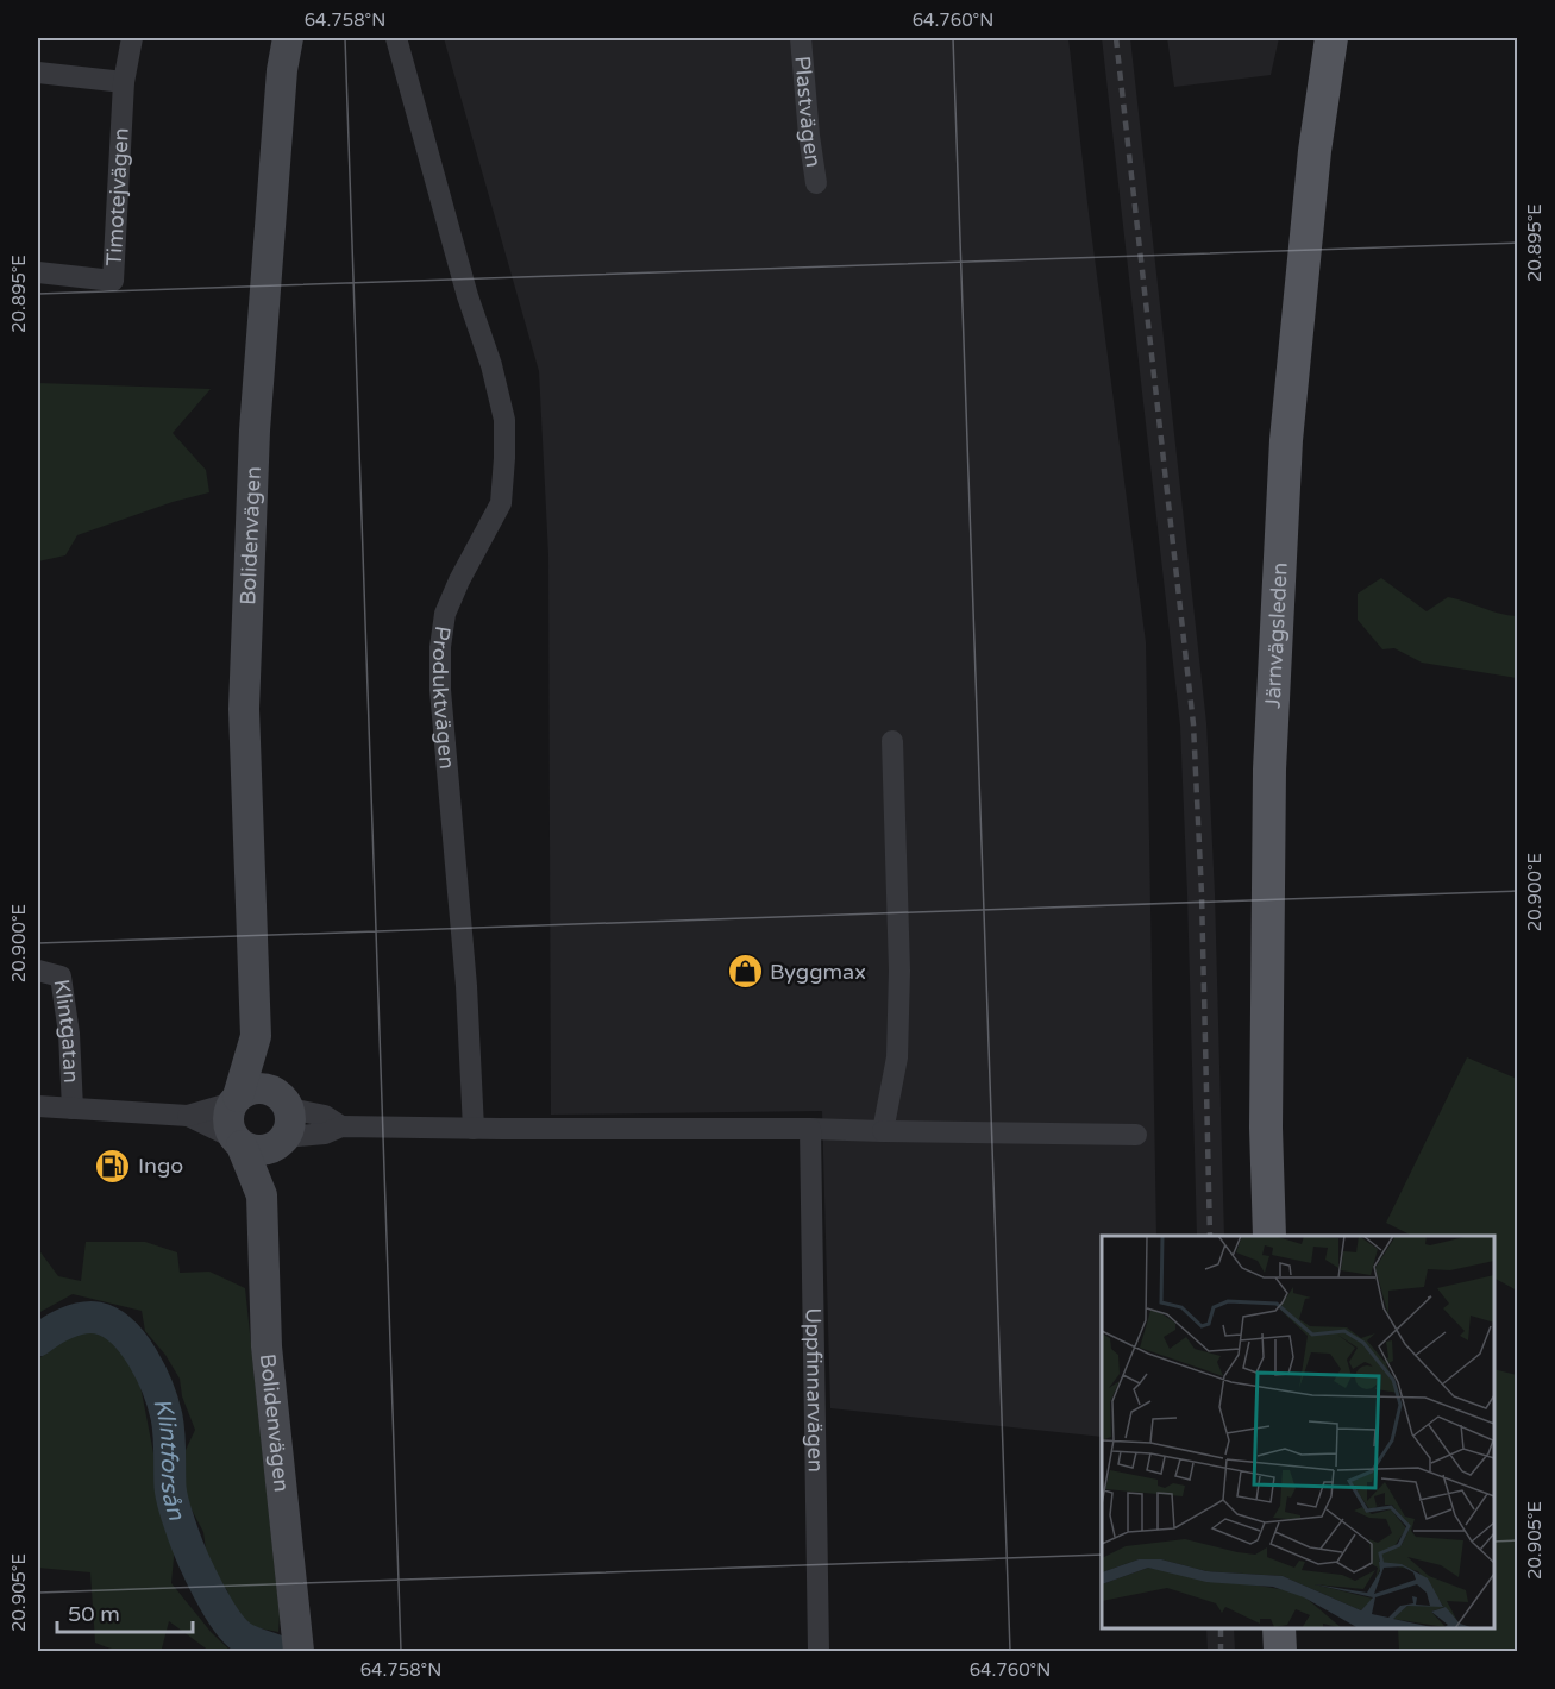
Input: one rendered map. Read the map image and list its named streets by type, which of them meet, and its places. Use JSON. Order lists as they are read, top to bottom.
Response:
{
  "streets": {
    "main road": ["Bolidenvägen", "Järnvägsleden"],
    "street": [
      "Plastvägen",
      "Timotejvägen",
      "Produktvägen",
      "Klintgatan",
      "Uppfinnarvägen"
    ]
  },
  "water": ["Klintforsån"],
  "places": {
    "shop": ["Byggmax"],
    "fuel station": ["Ingo"]
  },
  "scale_bar": "50 m",
  "coordinates": [
    "64.758°N",
    "64.760°N",
    "20.895°E",
    "20.900°E",
    "20.905°E"
  ]
}
